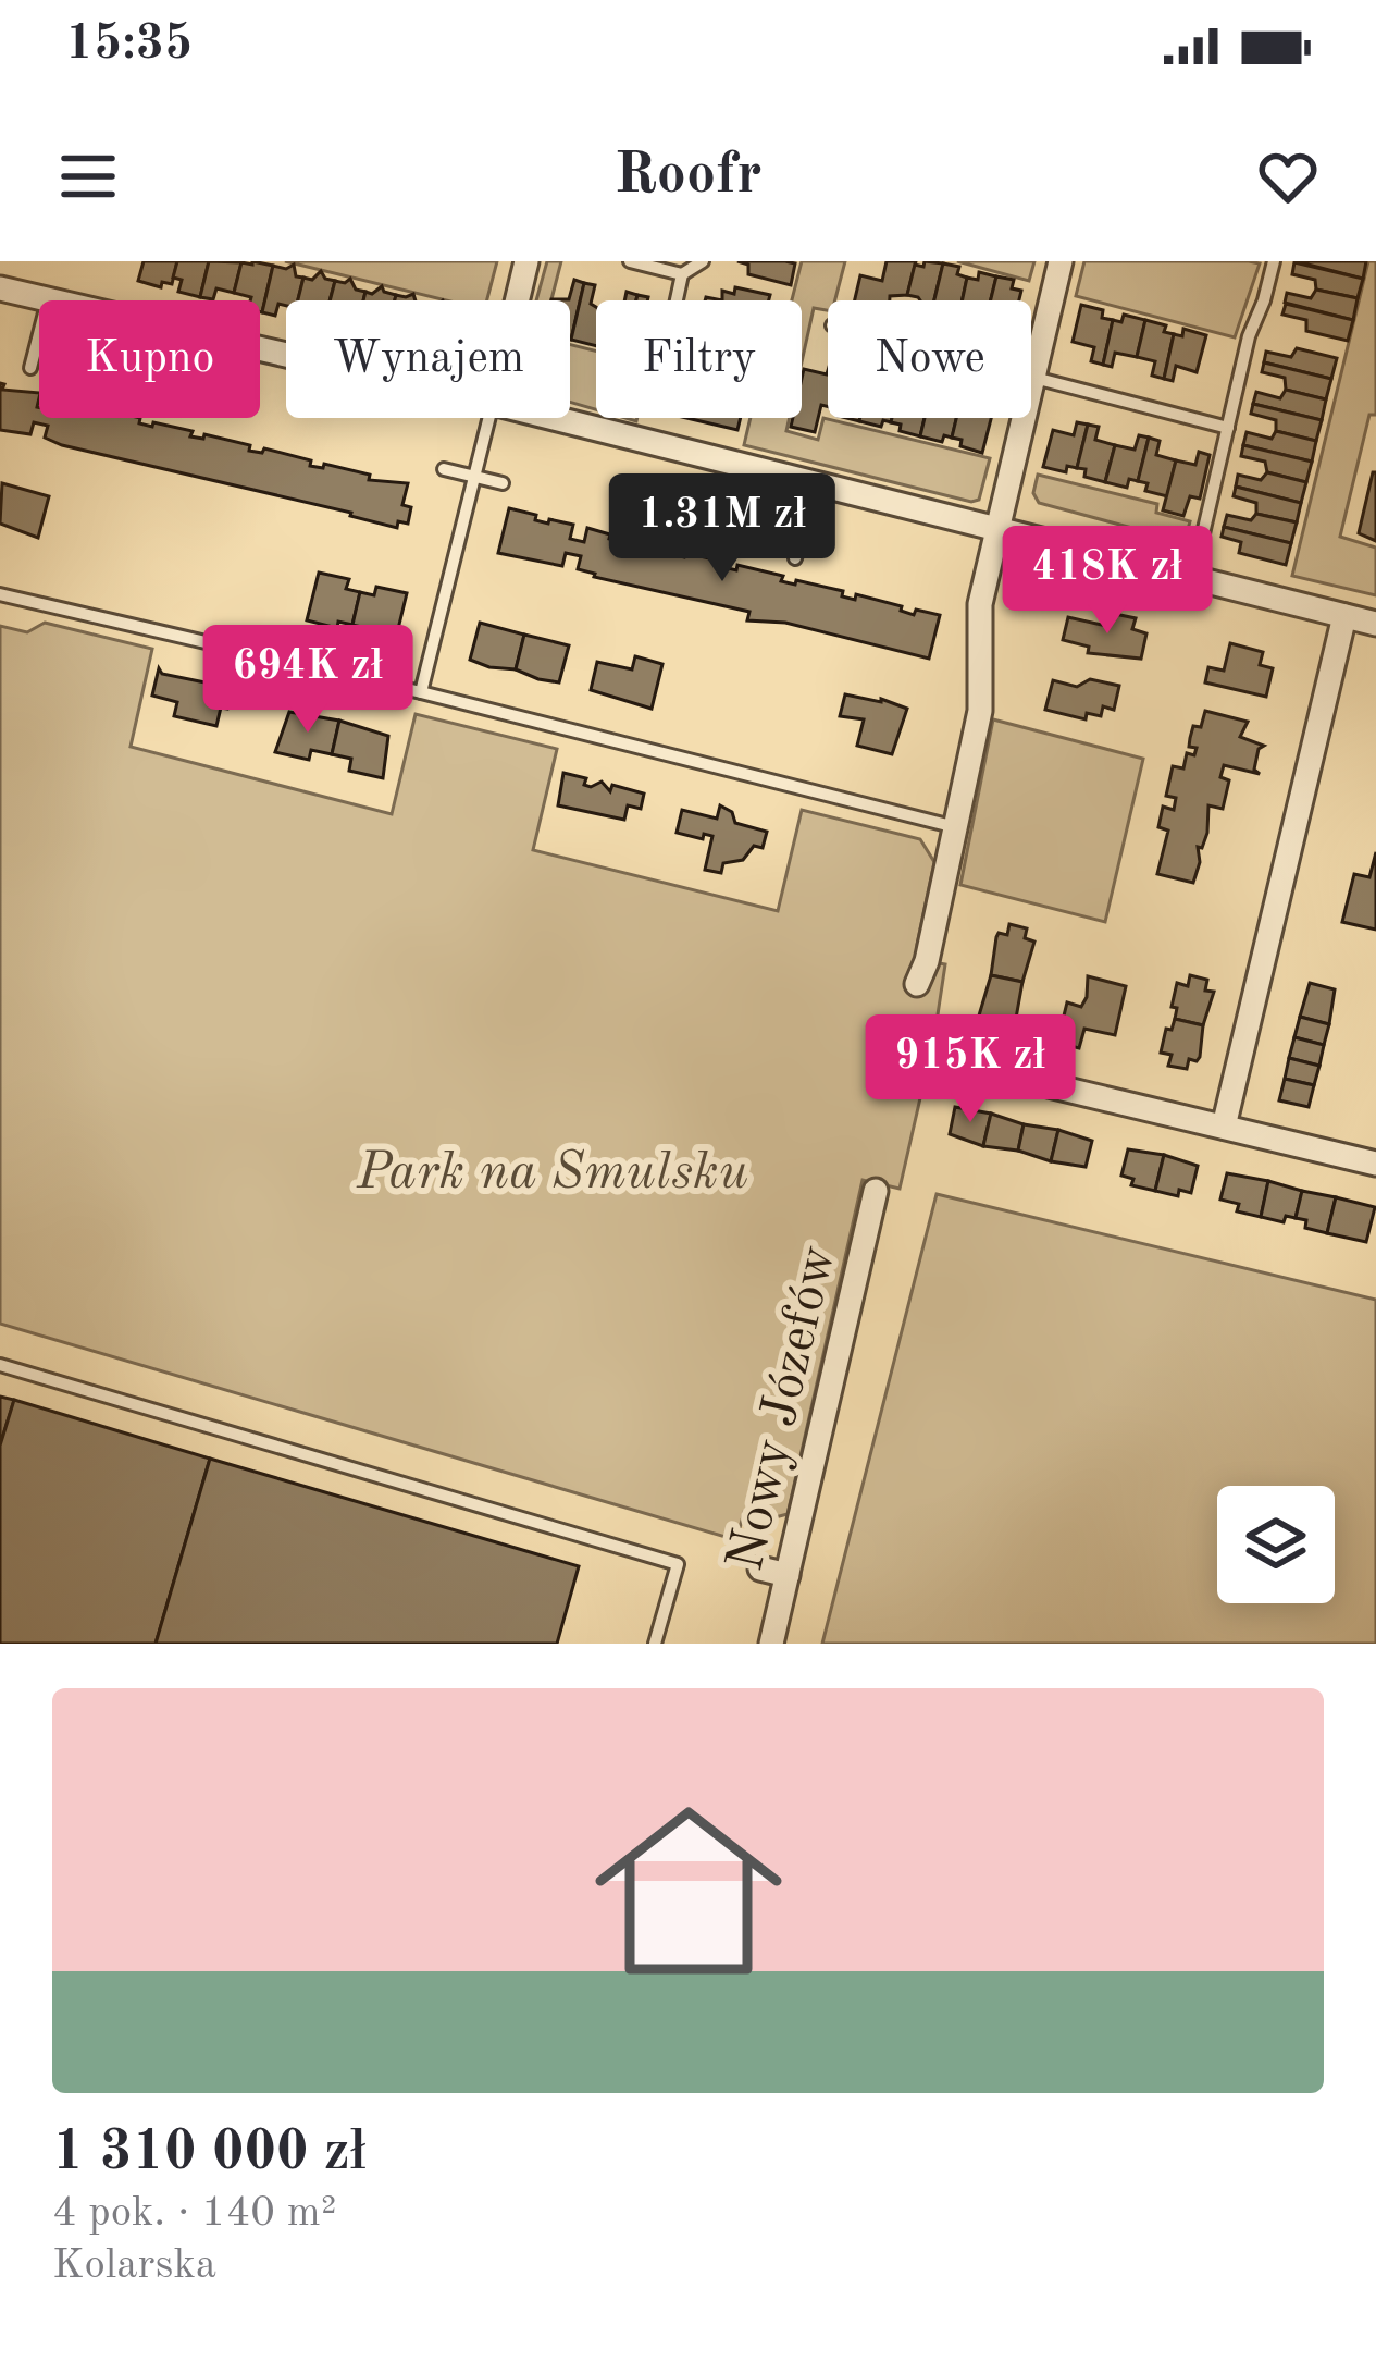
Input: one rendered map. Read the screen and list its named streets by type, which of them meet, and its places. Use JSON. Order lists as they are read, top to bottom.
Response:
{
  "streets": {
    "street": ["Nowy Józefów"]
  },
  "parks": ["Park na Smulsku"],
  "page": {
    "status": "15:35",
    "header": "Roofr",
    "chip": [
      "Kupno",
      "Wynajem",
      "Filtry",
      "Nowe"
    ],
    "price": [
      "1.31M zł",
      "418K zł",
      "694K zł",
      "915K zł"
    ],
    "list": [
      {
        "name": "1 310 000 zł",
        "note": "4 pok. · 140 m² · Kolarska"
      }
    ]
  }
}
